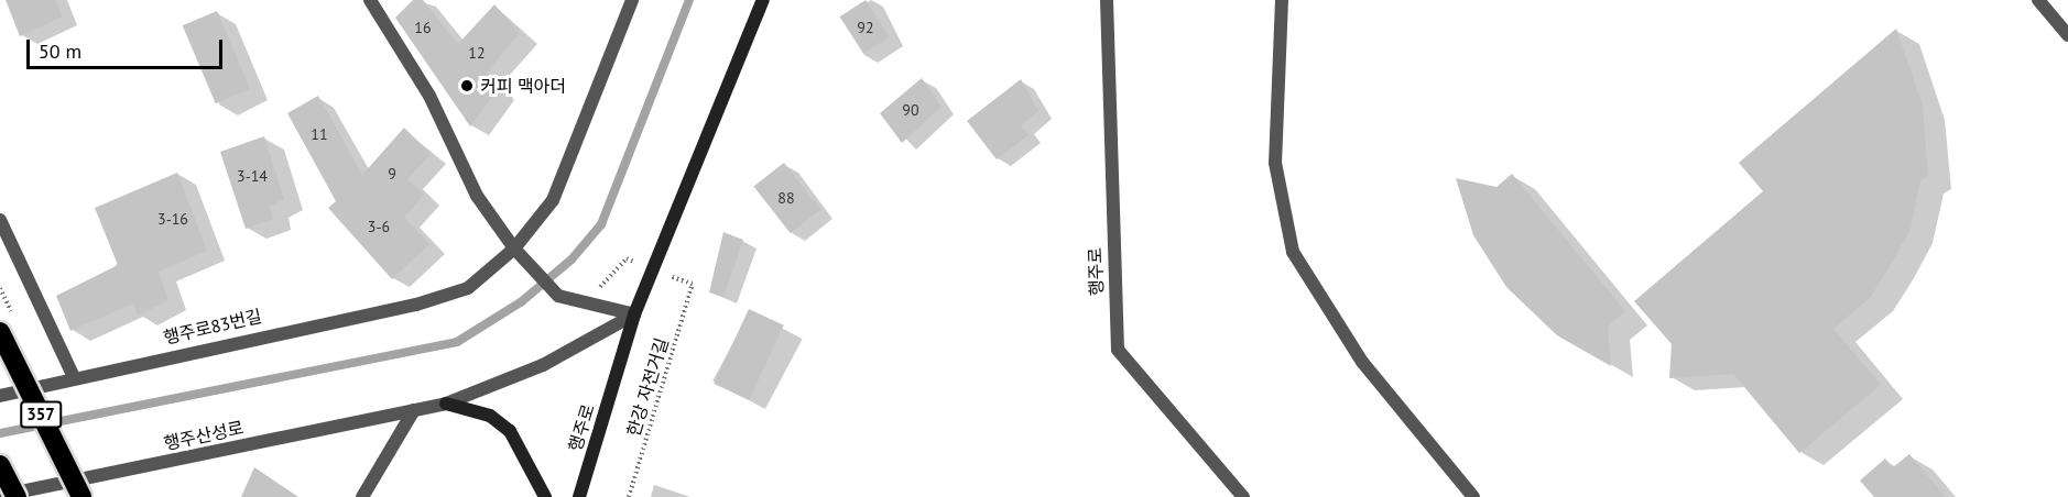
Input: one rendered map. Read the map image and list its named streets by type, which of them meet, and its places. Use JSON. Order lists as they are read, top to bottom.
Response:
{
  "streets": {
    "highway": ["357"],
    "main road": ["행주로"],
    "street": ["행주로83번길", "행주산성로"],
    "path": ["한강 자전거길"]
  },
  "crossings": [
    ["행주로", "행주산성로"]
  ],
  "places": ["커피 맥아더"],
  "house_numbers": [
    "16",
    "92",
    "12",
    "90",
    "11",
    "9",
    "3-14",
    "88",
    "3-16",
    "3-6"
  ],
  "scale_bar": "50 m"
}
